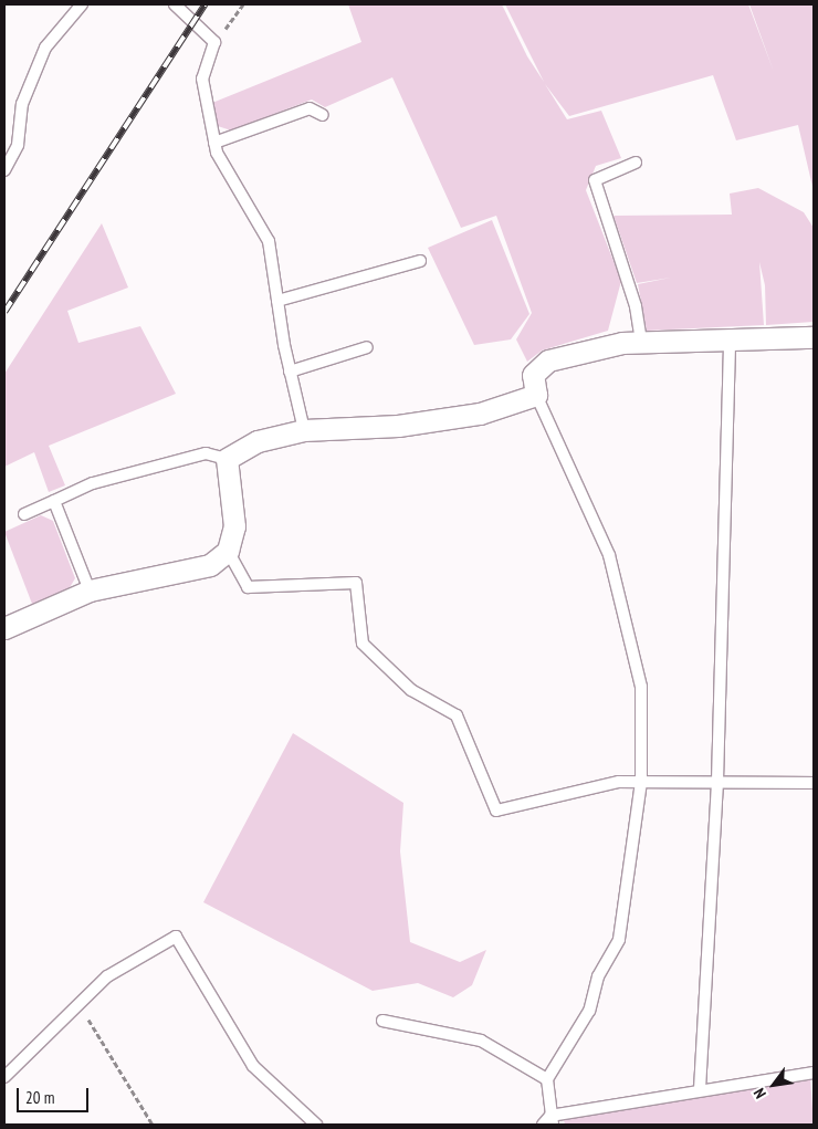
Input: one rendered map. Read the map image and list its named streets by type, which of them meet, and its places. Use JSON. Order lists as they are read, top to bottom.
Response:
{
  "scale_bar": "20 m",
  "north": "bottom left"
}
